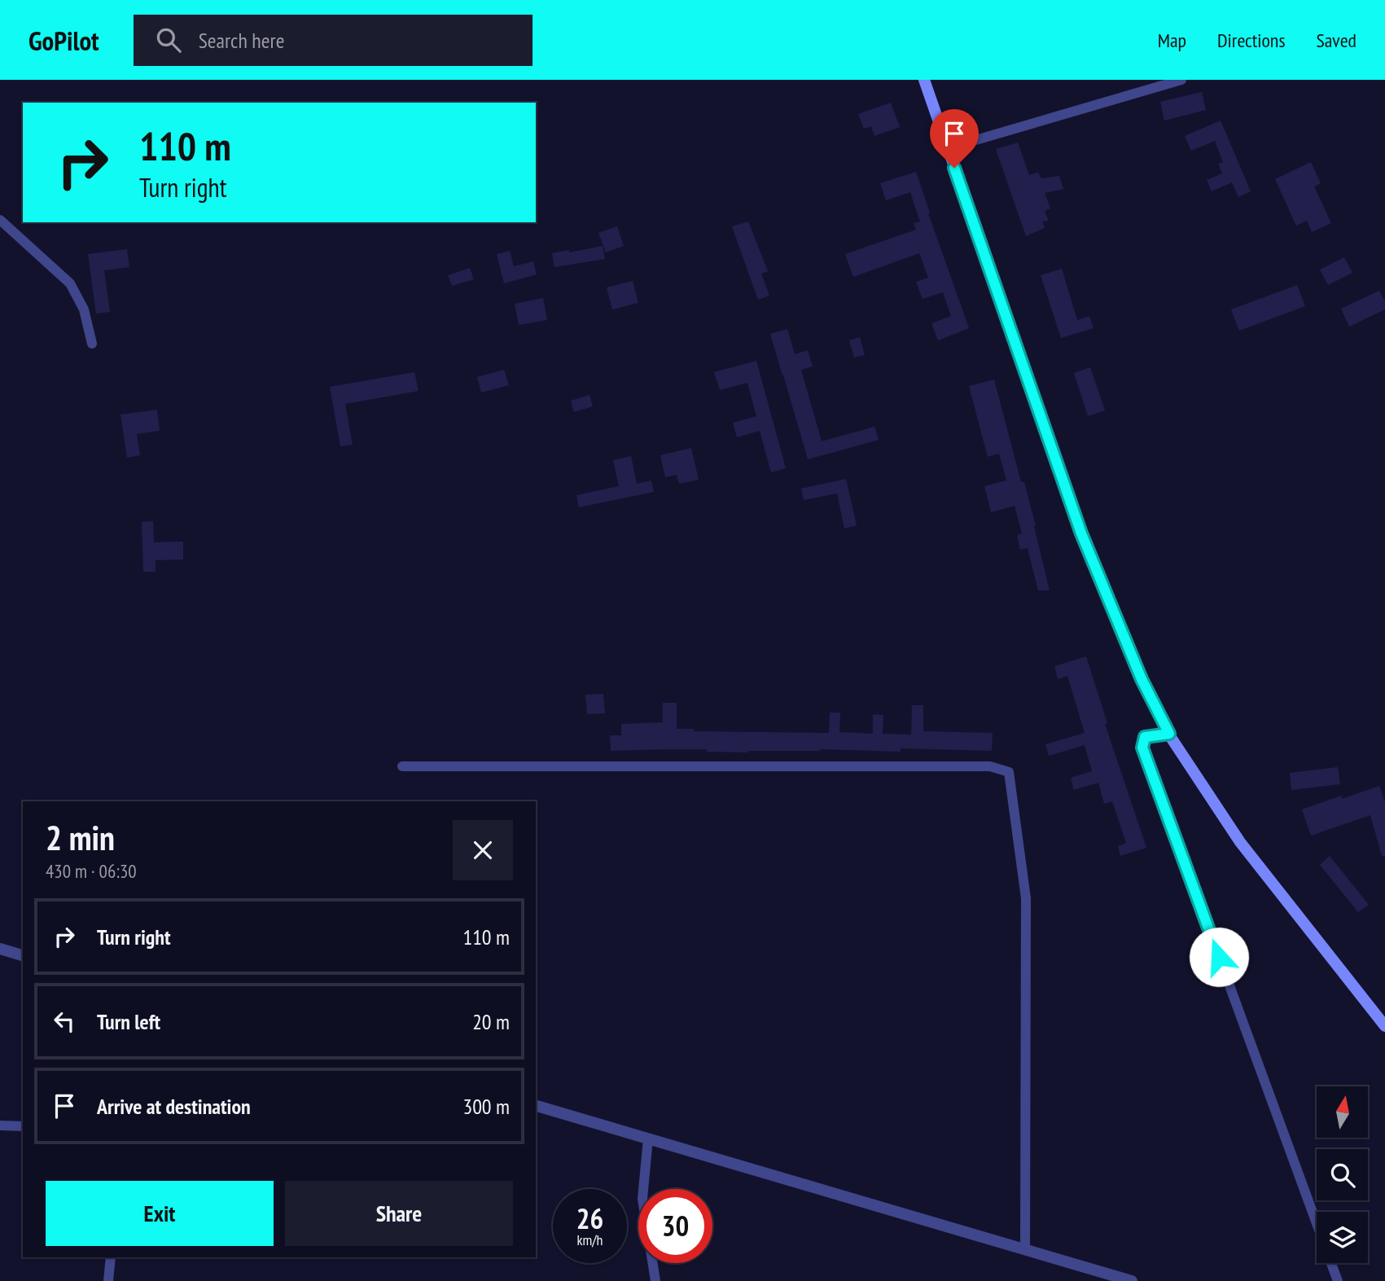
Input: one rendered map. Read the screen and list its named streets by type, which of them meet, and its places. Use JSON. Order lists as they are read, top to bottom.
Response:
{
  "north": "top",
  "page": {
    "header": "GoPilot",
    "search": "Search here",
    "nav": ["Map", "Directions", "Saved"],
    "turn": ["110 m", "Turn right"],
    "heading": ["2 min", "430 m · 06:30"],
    "list": [
      {
        "name": "Turn right",
        "value": "110 m"
      },
      {
        "name": "Turn left",
        "value": "20 m"
      },
      {
        "name": "Arrive at destination",
        "value": "300 m"
      }
    ],
    "buttons": ["Exit", "Share"],
    "speed": "26 km/h",
    "limit": "30"
  }
}
